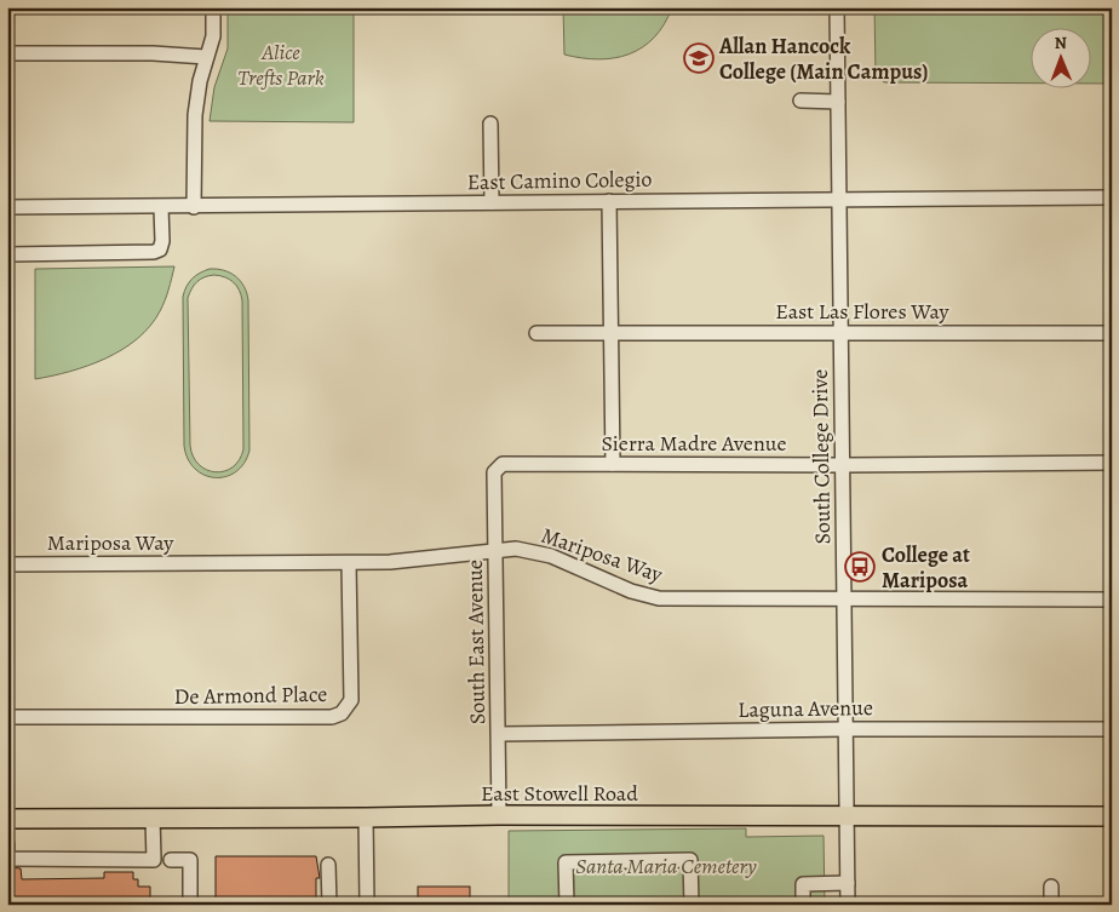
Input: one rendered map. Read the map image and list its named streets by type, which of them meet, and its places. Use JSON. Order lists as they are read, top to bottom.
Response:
{
  "streets": {
    "main road": ["East Stowell Road"],
    "street": [
      "East Camino Colegio",
      "East Las Flores Way",
      "Sierra Madre Avenue",
      "South College Drive",
      "Mariposa Way",
      "South East Avenue",
      "De Armond Place",
      "Laguna Avenue"
    ]
  },
  "crossings": [
    ["East Camino Colegio", "South College Drive"],
    ["East Las Flores Way", "South College Drive"],
    ["Sierra Madre Avenue", "South College Drive"],
    ["Sierra Madre Avenue", "South East Avenue"],
    ["South College Drive", "Mariposa Way"],
    ["South College Drive", "Laguna Avenue"],
    ["South College Drive", "East Stowell Road"],
    ["Mariposa Way", "South East Avenue"],
    ["Mariposa Way", "De Armond Place"],
    ["South East Avenue", "Laguna Avenue"],
    ["South East Avenue", "East Stowell Road"]
  ],
  "parks": ["Alice Trefts Park", "Santa Maria Cemetery"],
  "places": {
    "school or university": ["Allan Hancock College (Main Campus)"],
    "bus stop": ["College at Mariposa"]
  },
  "north": "top"
}
